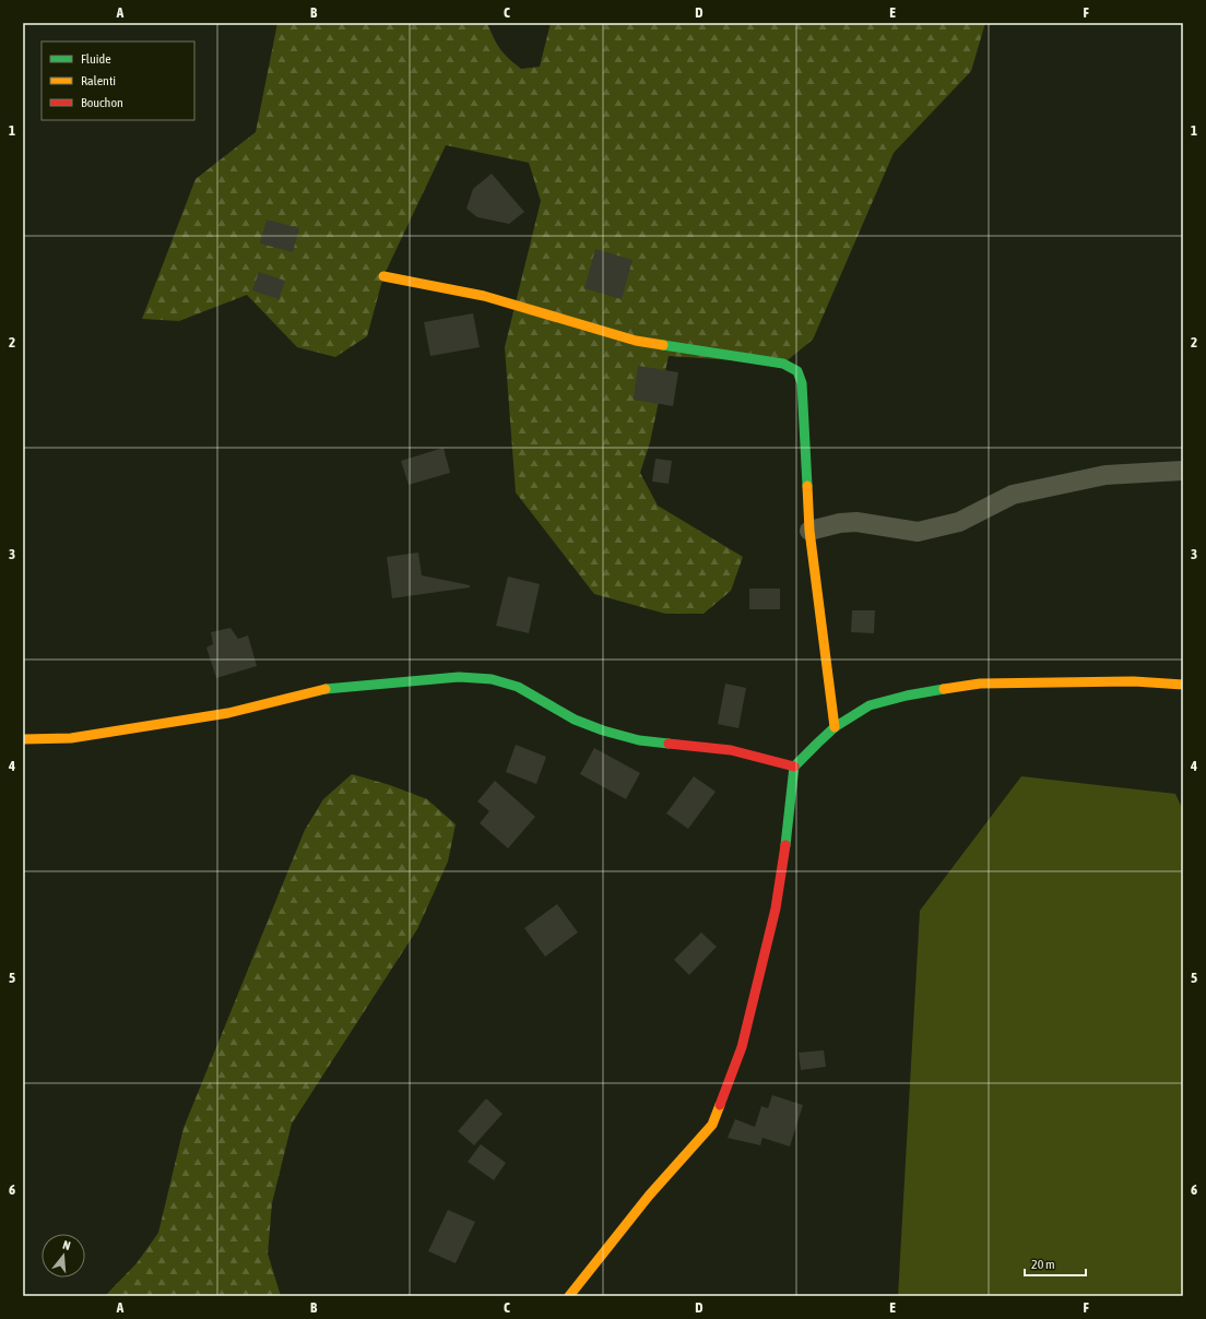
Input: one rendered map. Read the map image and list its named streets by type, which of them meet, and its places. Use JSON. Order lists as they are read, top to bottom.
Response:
{
  "legend": ["Fluide", "Ralenti", "Bouchon"],
  "scale_bar": "20 m",
  "north": "top",
  "grid": {
    "columns": [
      "A",
      "B",
      "C",
      "D",
      "E",
      "F"
    ],
    "rows": [
      "1",
      "2",
      "3",
      "4",
      "5",
      "6"
    ]
  }
}
